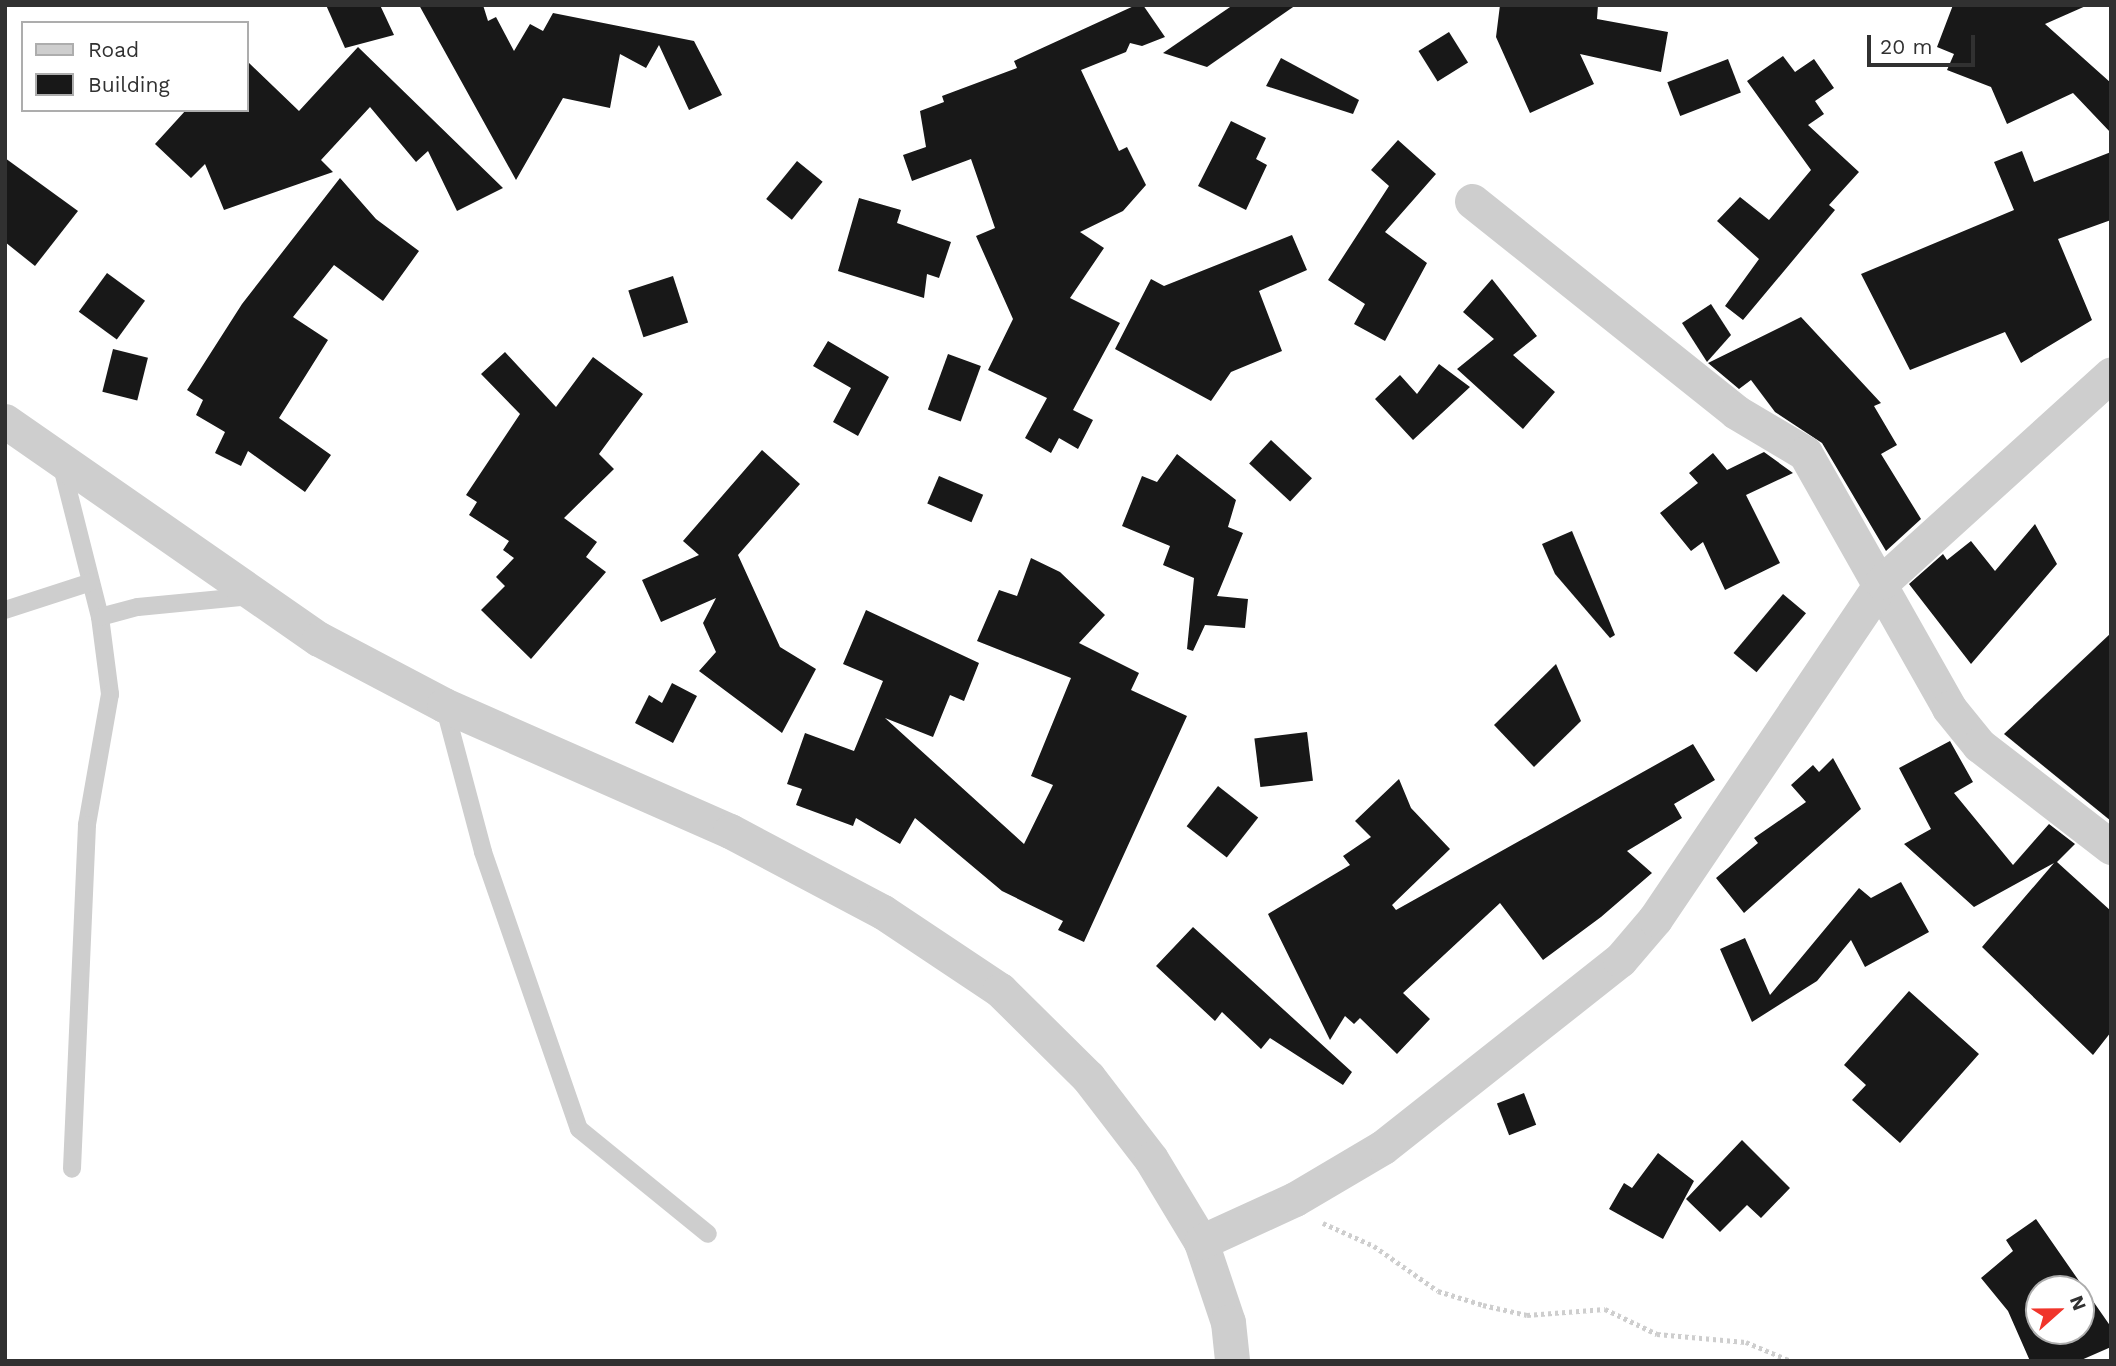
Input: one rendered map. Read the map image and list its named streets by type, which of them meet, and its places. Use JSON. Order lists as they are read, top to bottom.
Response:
{
  "legend": ["Road", "Building"],
  "scale_bar": "20 m",
  "north": "right"
}
